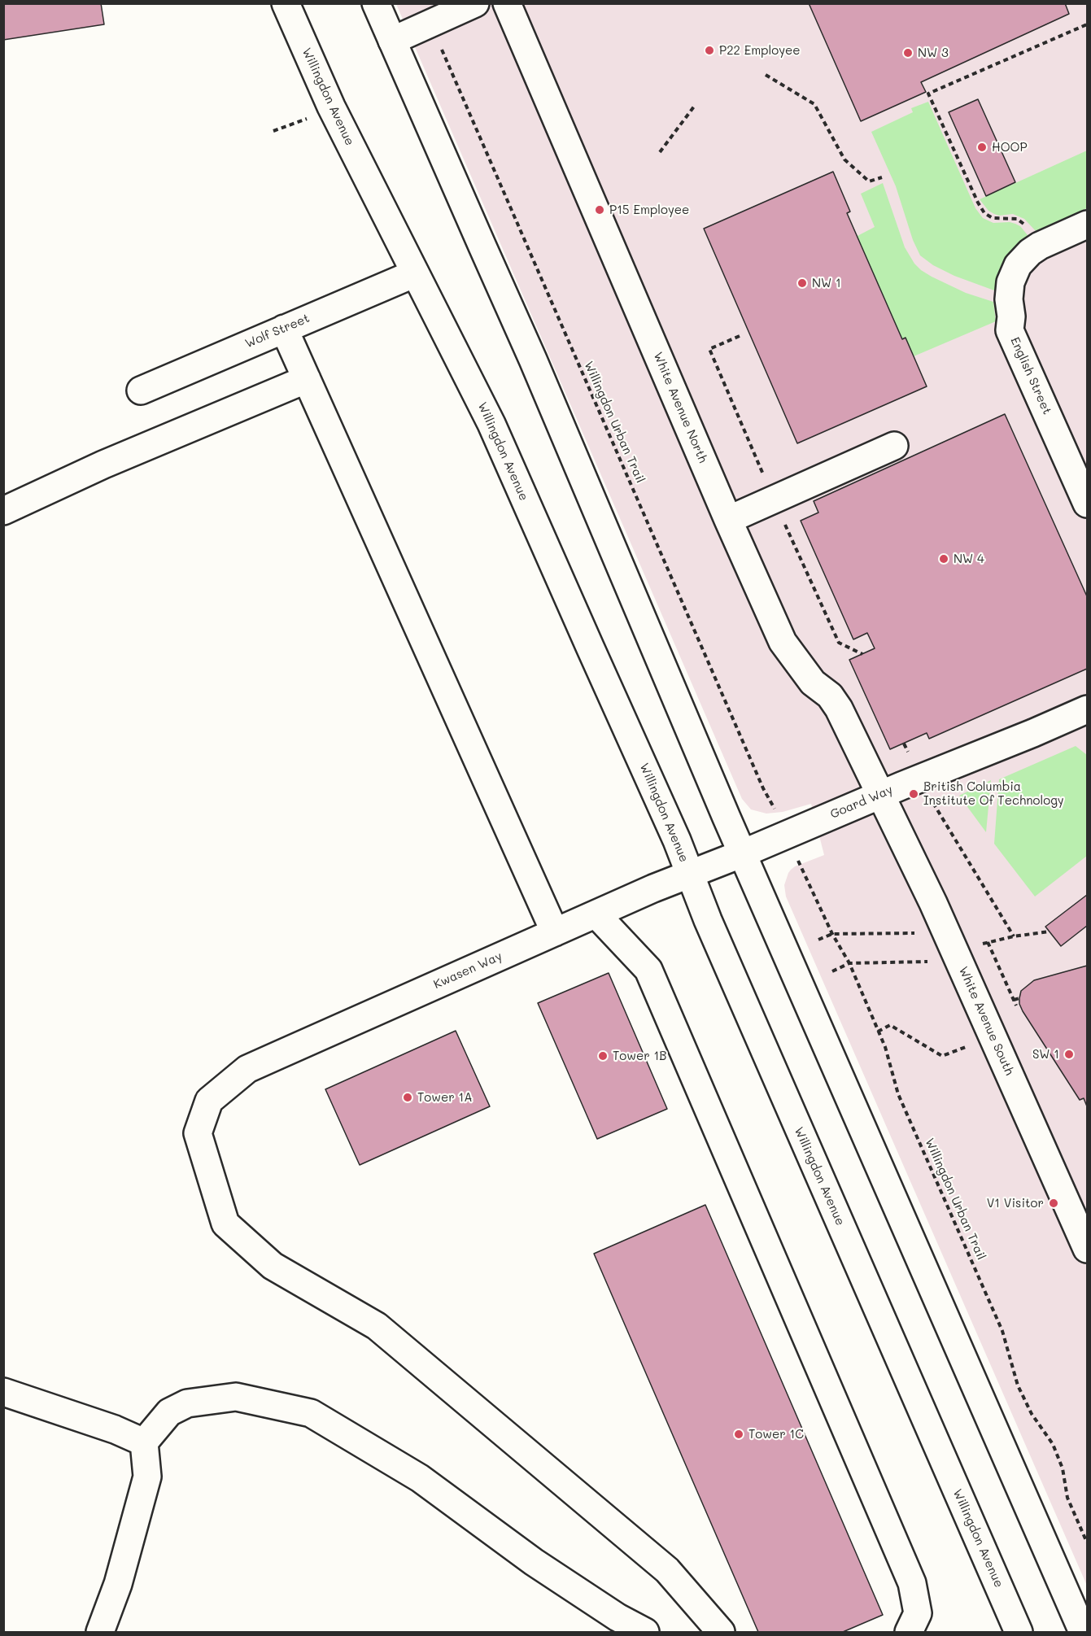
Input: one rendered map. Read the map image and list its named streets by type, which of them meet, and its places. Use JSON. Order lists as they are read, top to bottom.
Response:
{
  "streets": {
    "main road": [
      "Willingdon Avenue",
      "Wolf Street",
      "English Street",
      "White Avenue North",
      "Goard Way",
      "Kwasen Way",
      "White Avenue South"
    ],
    "path": ["Willingdon Urban Trail"]
  },
  "crossings": [
    ["Willingdon Avenue", "Wolf Street"],
    ["Willingdon Avenue", "Goard Way"],
    ["Willingdon Avenue", "Kwasen Way"],
    ["White Avenue North", "Goard Way"],
    ["White Avenue North", "White Avenue South"],
    ["Goard Way", "Kwasen Way"],
    ["Goard Way", "White Avenue South"]
  ],
  "places": [
    "P22 Employee",
    "NW 3",
    "HOOP",
    "P15 Employee",
    "NW 1",
    "NW 4",
    "British Columbia Institute Of Technology",
    "SW 1",
    "Tower 1B",
    "Tower 1A",
    "V1 Visitor",
    "Tower 1C"
  ]
}
